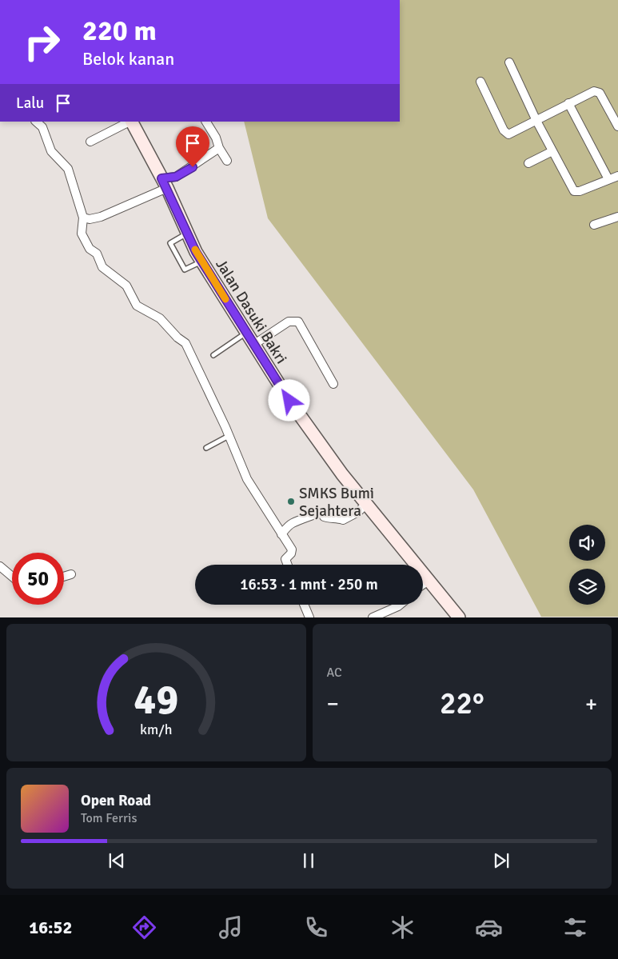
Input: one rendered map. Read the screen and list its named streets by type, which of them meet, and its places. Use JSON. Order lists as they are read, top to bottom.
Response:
{
  "streets": {
    "main road": ["Jalan Dasuki Bakri"]
  },
  "places": ["SMKS Bumi Sejahtera"],
  "page": {
    "turn": ["220 m", "Belok kanan"],
    "then": "Lalu",
    "limit": "50",
    "trip": "16:53 · 1 mnt · 250 m",
    "tile": "AC",
    "heat": ["−", "22°", "+"],
    "song": ["Open Road", "Tom Ferris"],
    "tabs": "16:52",
    "gauge": ["49", "km/h"]
  }
}
